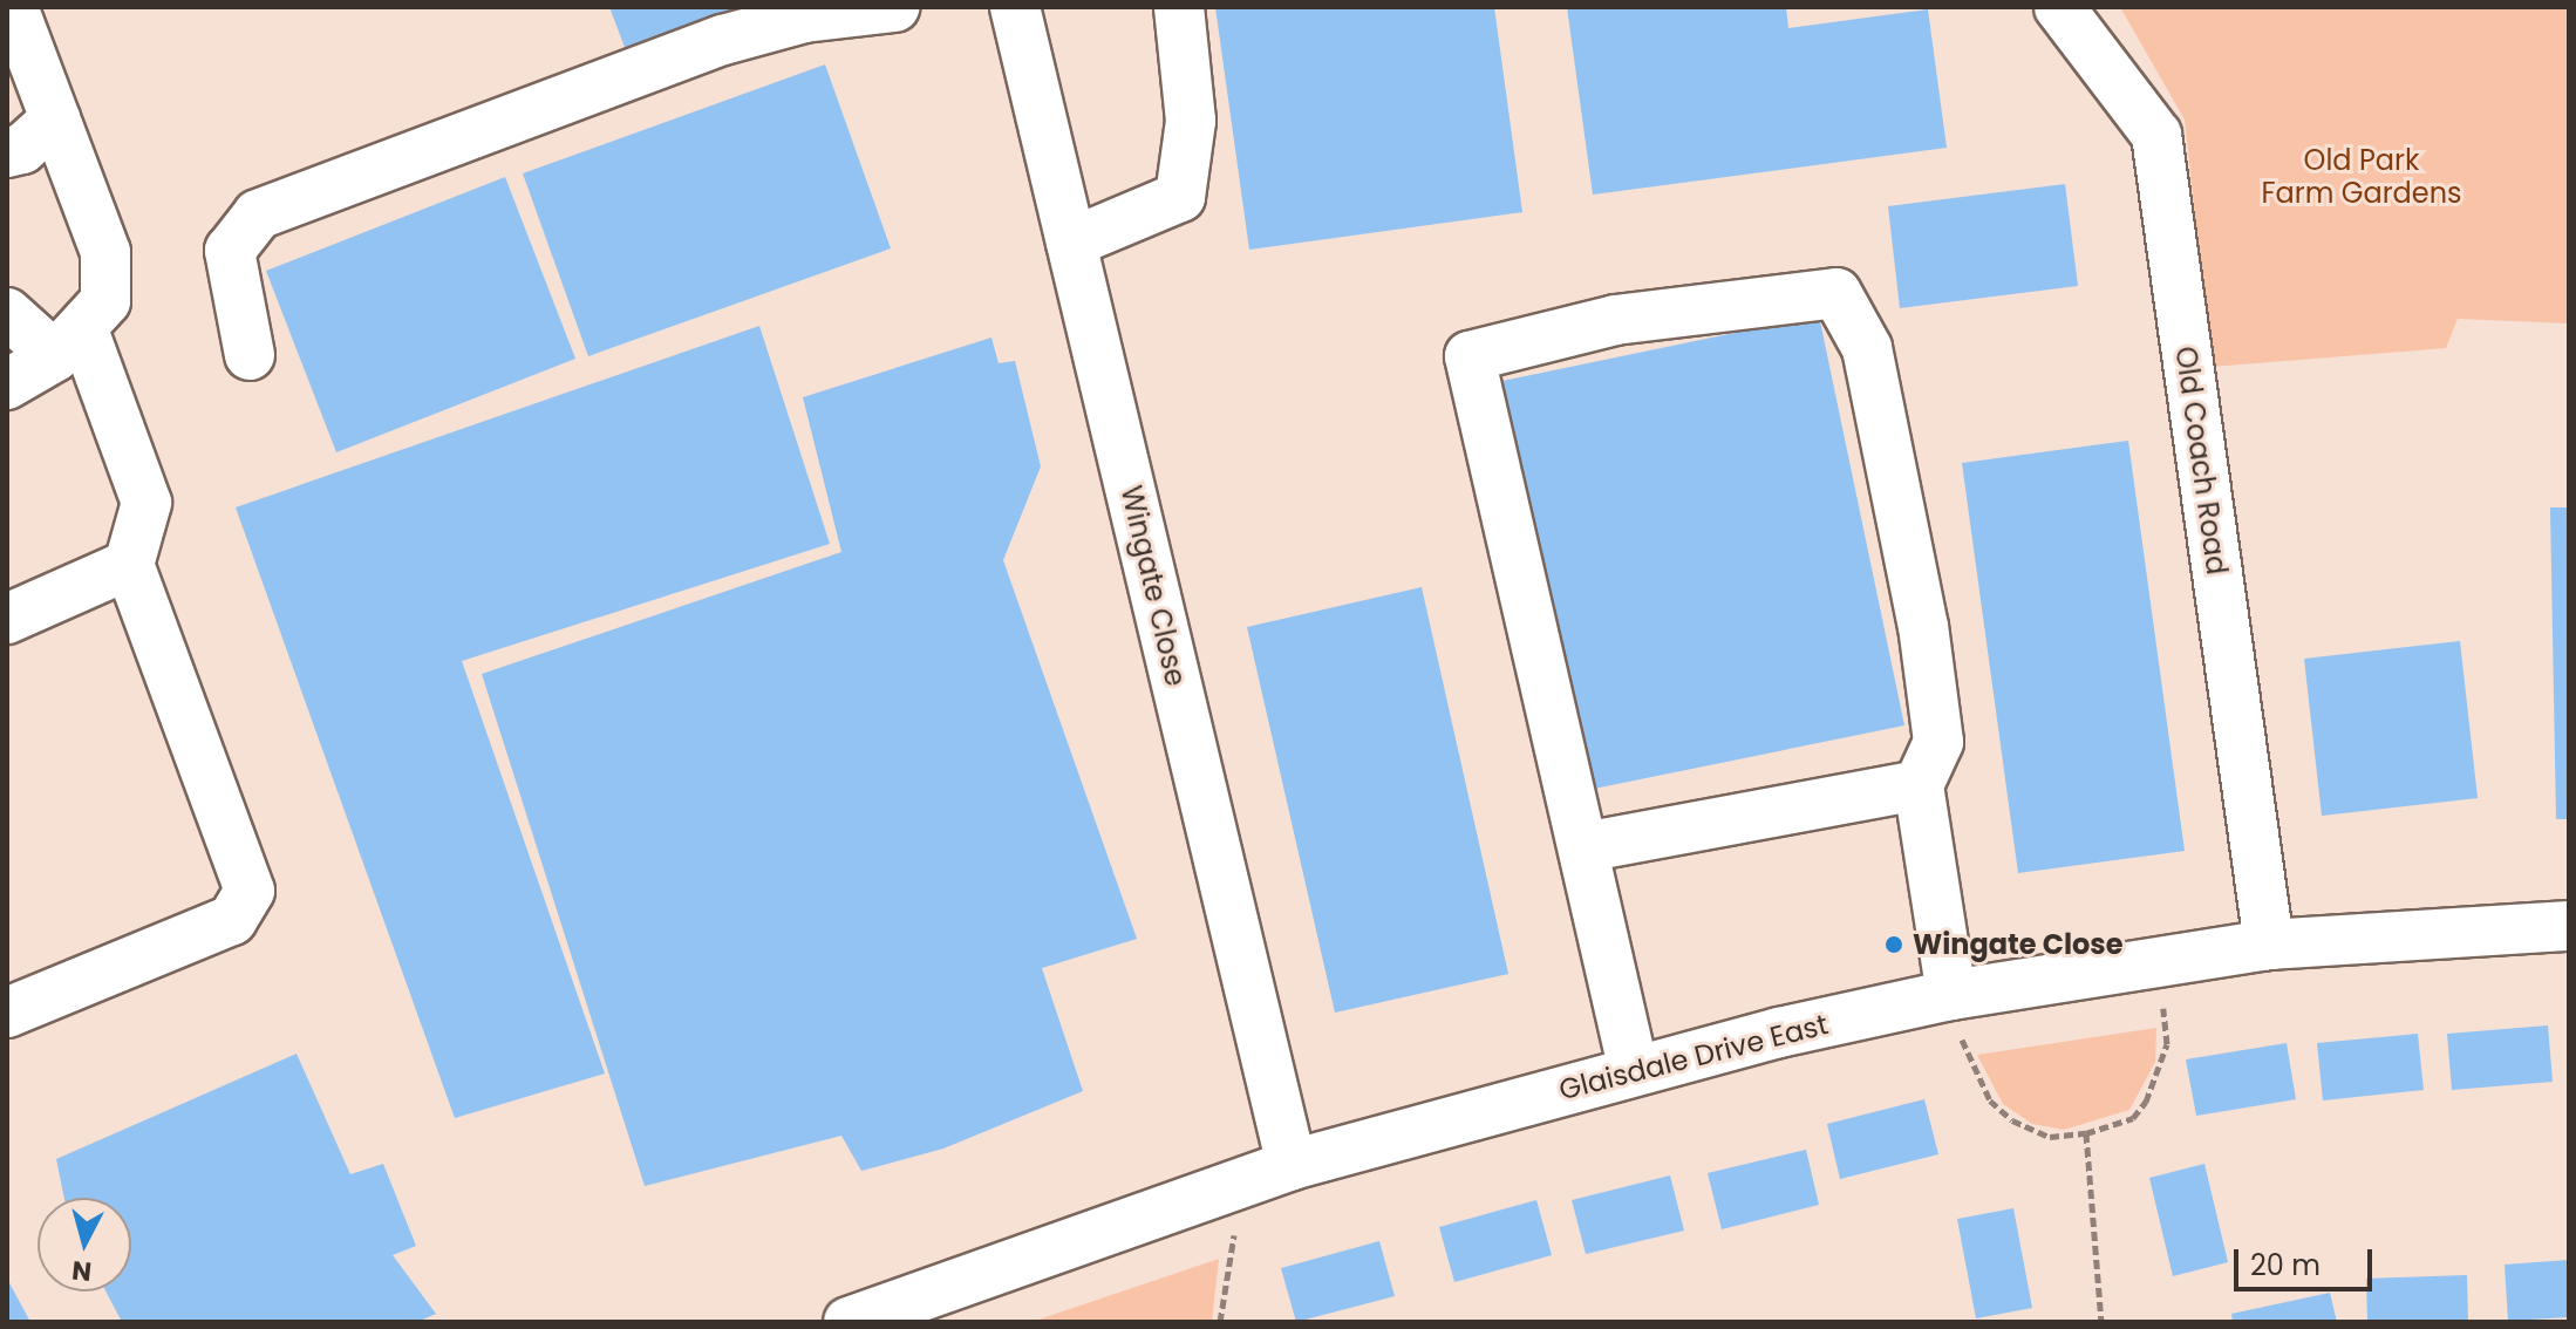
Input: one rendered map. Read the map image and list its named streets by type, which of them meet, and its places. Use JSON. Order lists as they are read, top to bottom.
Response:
{
  "streets": {
    "street": ["Old Coach Road", "Wingate Close", "Glaisdale Drive East"]
  },
  "crossings": [
    ["Old Coach Road", "Glaisdale Drive East"],
    ["Wingate Close", "Glaisdale Drive East"]
  ],
  "parks": ["Old Park Farm Gardens"],
  "places": ["Wingate Close"],
  "scale_bar": "20 m",
  "north": "bottom"
}
